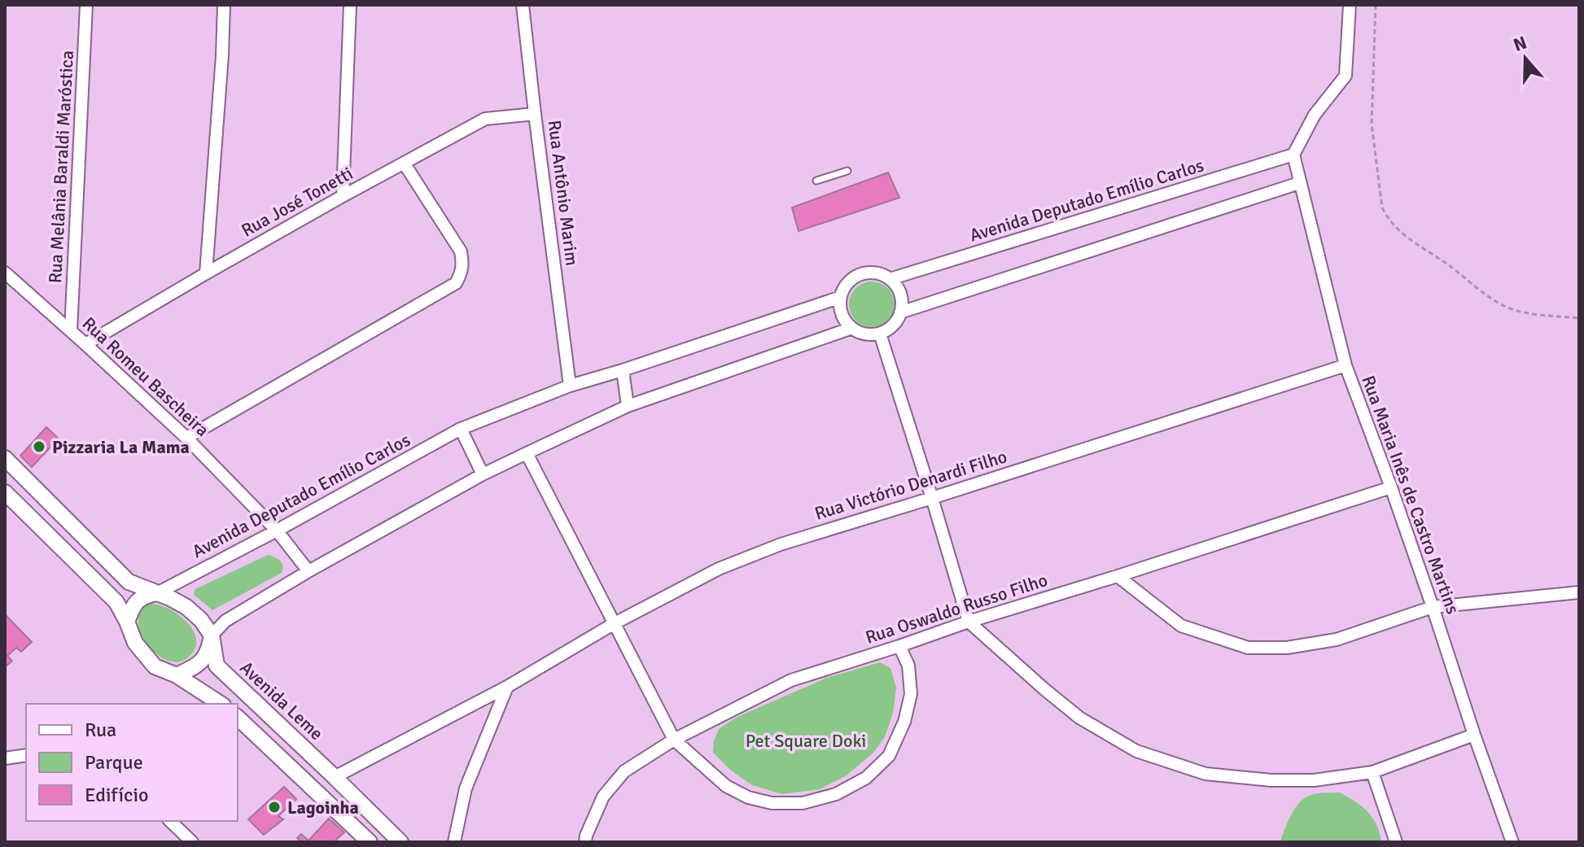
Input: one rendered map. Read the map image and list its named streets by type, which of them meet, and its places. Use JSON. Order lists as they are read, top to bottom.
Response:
{
  "streets": {
    "street": [
      "Rua Melânia Baraldi Maróstica",
      "Rua Antônio Marim",
      "Avenida Deputado Emílio Carlos",
      "Rua José Tonetti",
      "Rua Romeu Bascheira",
      "Rua Victório Denardi Filho",
      "Rua Maria Inês de Castro Martins",
      "Rua Oswaldo Russo Filho",
      "Avenida Leme"
    ]
  },
  "crossings": [
    ["Rua Melânia Baraldi Maróstica", "Rua Romeu Bascheira"],
    ["Rua Antônio Marim", "Avenida Deputado Emílio Carlos"],
    ["Rua Antônio Marim", "Rua José Tonetti"],
    ["Avenida Deputado Emílio Carlos", "Rua Romeu Bascheira"],
    ["Avenida Deputado Emílio Carlos", "Rua Maria Inês de Castro Martins"],
    ["Avenida Deputado Emílio Carlos", "Avenida Leme"],
    ["Rua José Tonetti", "Rua Romeu Bascheira"],
    ["Rua Victório Denardi Filho", "Rua Maria Inês de Castro Martins"],
    ["Rua Victório Denardi Filho", "Avenida Leme"],
    ["Rua Maria Inês de Castro Martins", "Rua Oswaldo Russo Filho"]
  ],
  "parks": ["Pet Square Doki"],
  "places": ["Pizzaria La Mama", "Lagoinha"],
  "legend": ["Rua", "Parque", "Edifício"],
  "north": "top"
}
